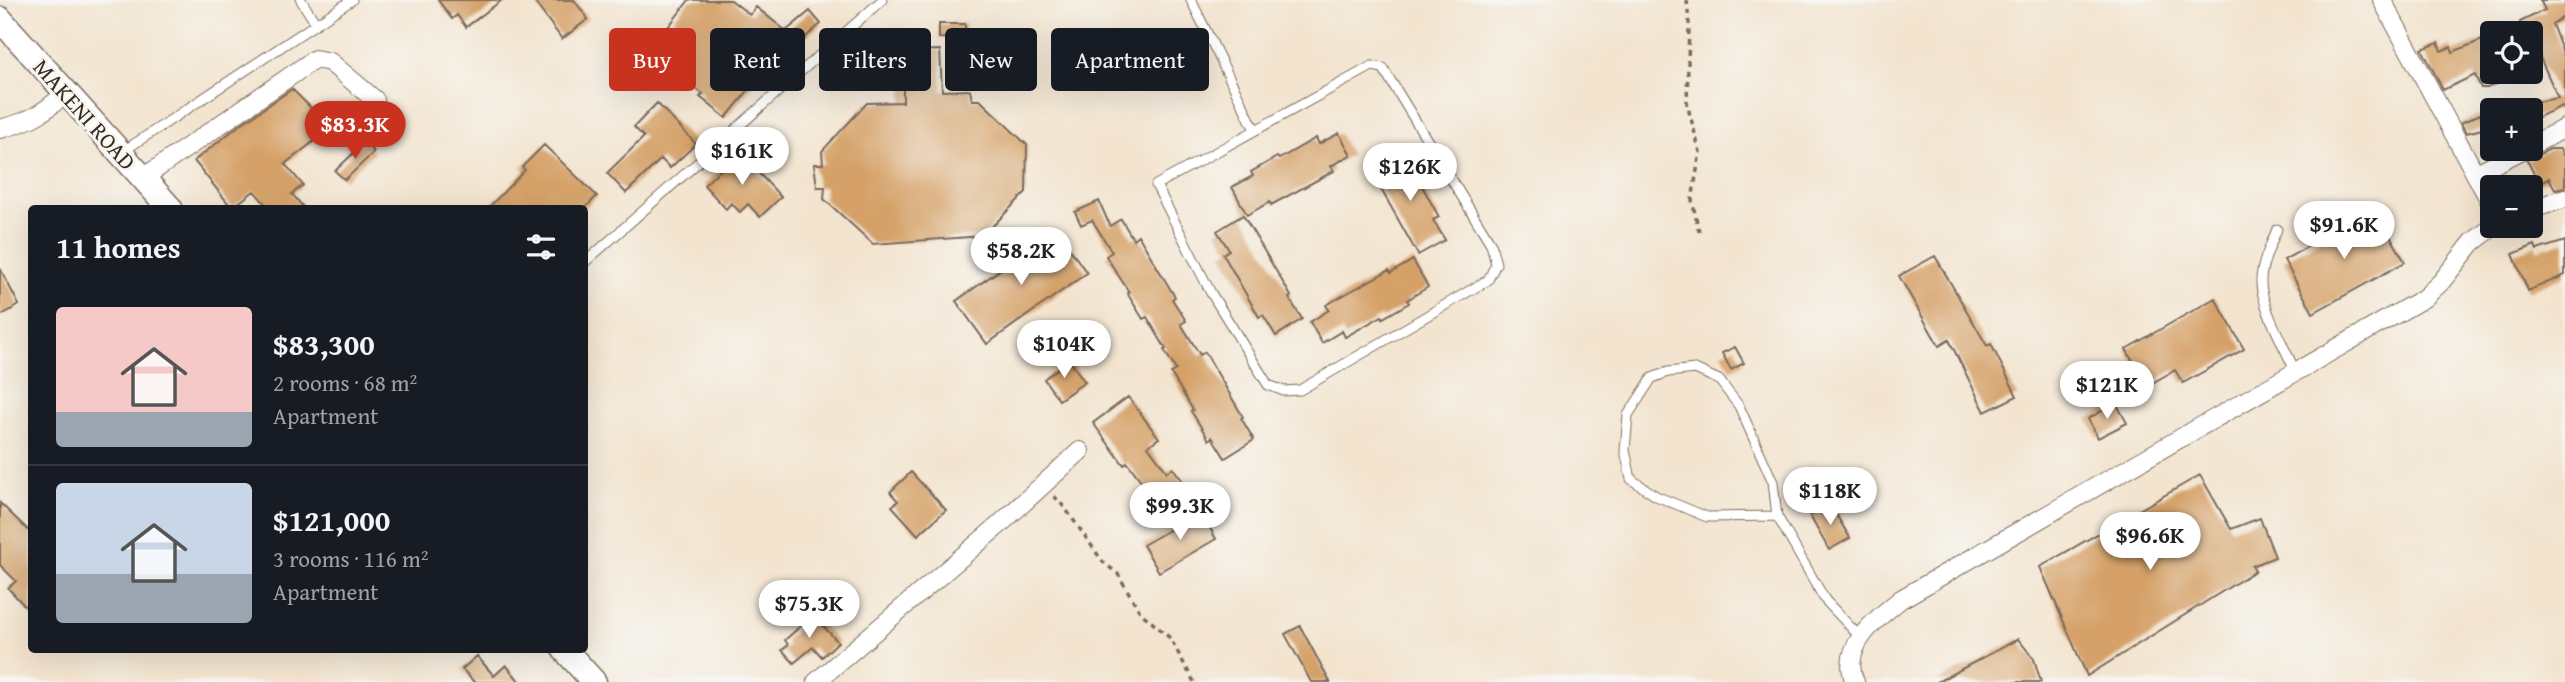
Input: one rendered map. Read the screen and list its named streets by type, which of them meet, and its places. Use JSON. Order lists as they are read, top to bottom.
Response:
{
  "streets": {
    "main road": ["MAKENI ROAD"]
  },
  "page": {
    "map_buttons": ["+", "−"],
    "chip": [
      "Buy",
      "Rent",
      "Filters",
      "New",
      "Apartment"
    ],
    "price": [
      "$83.3K",
      "$161K",
      "$126K",
      "$91.6K",
      "$58.2K",
      "$104K",
      "$121K",
      "$118K",
      "$99.3K",
      "$96.6K",
      "$75.3K"
    ],
    "heading": "11 homes",
    "list": [
      {
        "name": "$83,300",
        "note": "2 rooms · 68 m² · Apartment"
      },
      {
        "name": "$121,000",
        "note": "3 rooms · 116 m² · Apartment"
      }
    ]
  }
}
